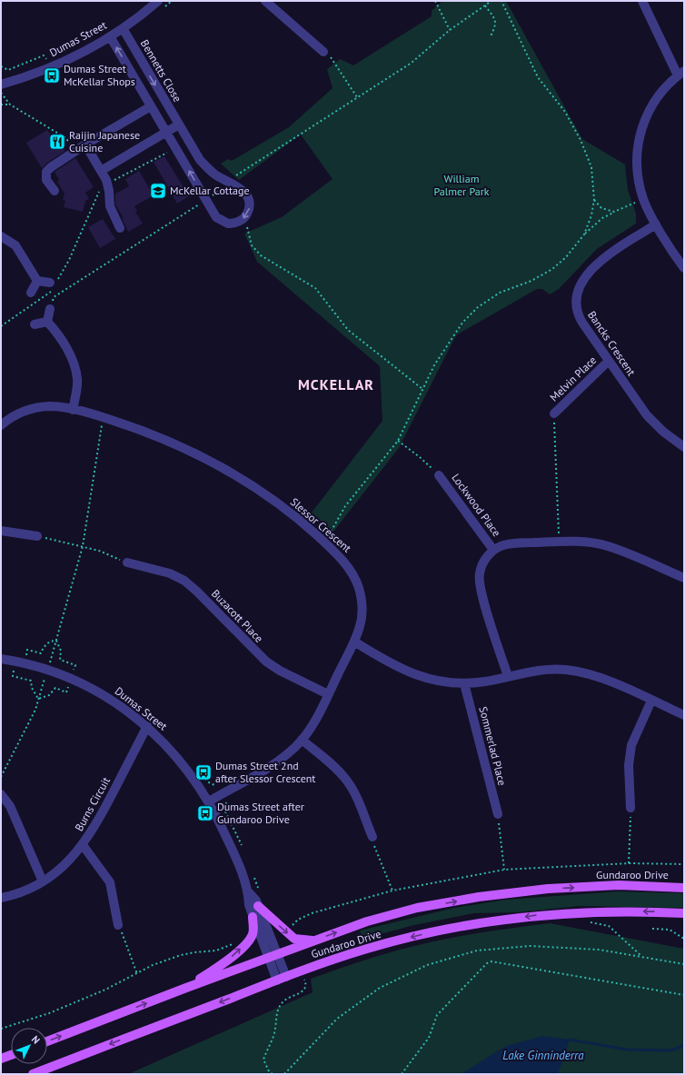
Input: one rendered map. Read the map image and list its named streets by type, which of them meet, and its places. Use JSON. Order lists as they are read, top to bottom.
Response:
{
  "streets": {
    "main road": ["Gundaroo Drive"],
    "street": [
      "Dumas Street",
      "Bennetts Close",
      "Bancks Crescent",
      "Melvin Place",
      "Lockwood Place",
      "Slessor Crescent",
      "Buzacott Place",
      "Sommerlad Place",
      "Burns Circuit"
    ]
  },
  "crossings": [
    ["Dumas Street", "Bennetts Close"],
    ["Dumas Street", "Slessor Crescent"],
    ["Dumas Street", "Burns Circuit"],
    ["Dumas Street", "Gundaroo Drive"],
    ["Bancks Crescent", "Melvin Place"],
    ["Slessor Crescent", "Buzacott Place"]
  ],
  "districts": ["MCKELLAR"],
  "water": ["Lake Ginninderra"],
  "parks": ["William Palmer Park"],
  "places": {
    "bus stop": ["Dumas Street McKellar Shops", "Dumas Street 2nd after Slessor Crescent", "Dumas Street after Gundaroo Drive"],
    "restaurant": ["Raijin Japanese Cuisine"],
    "school or university": ["McKellar Cottage"]
  },
  "north": "top right"
}
